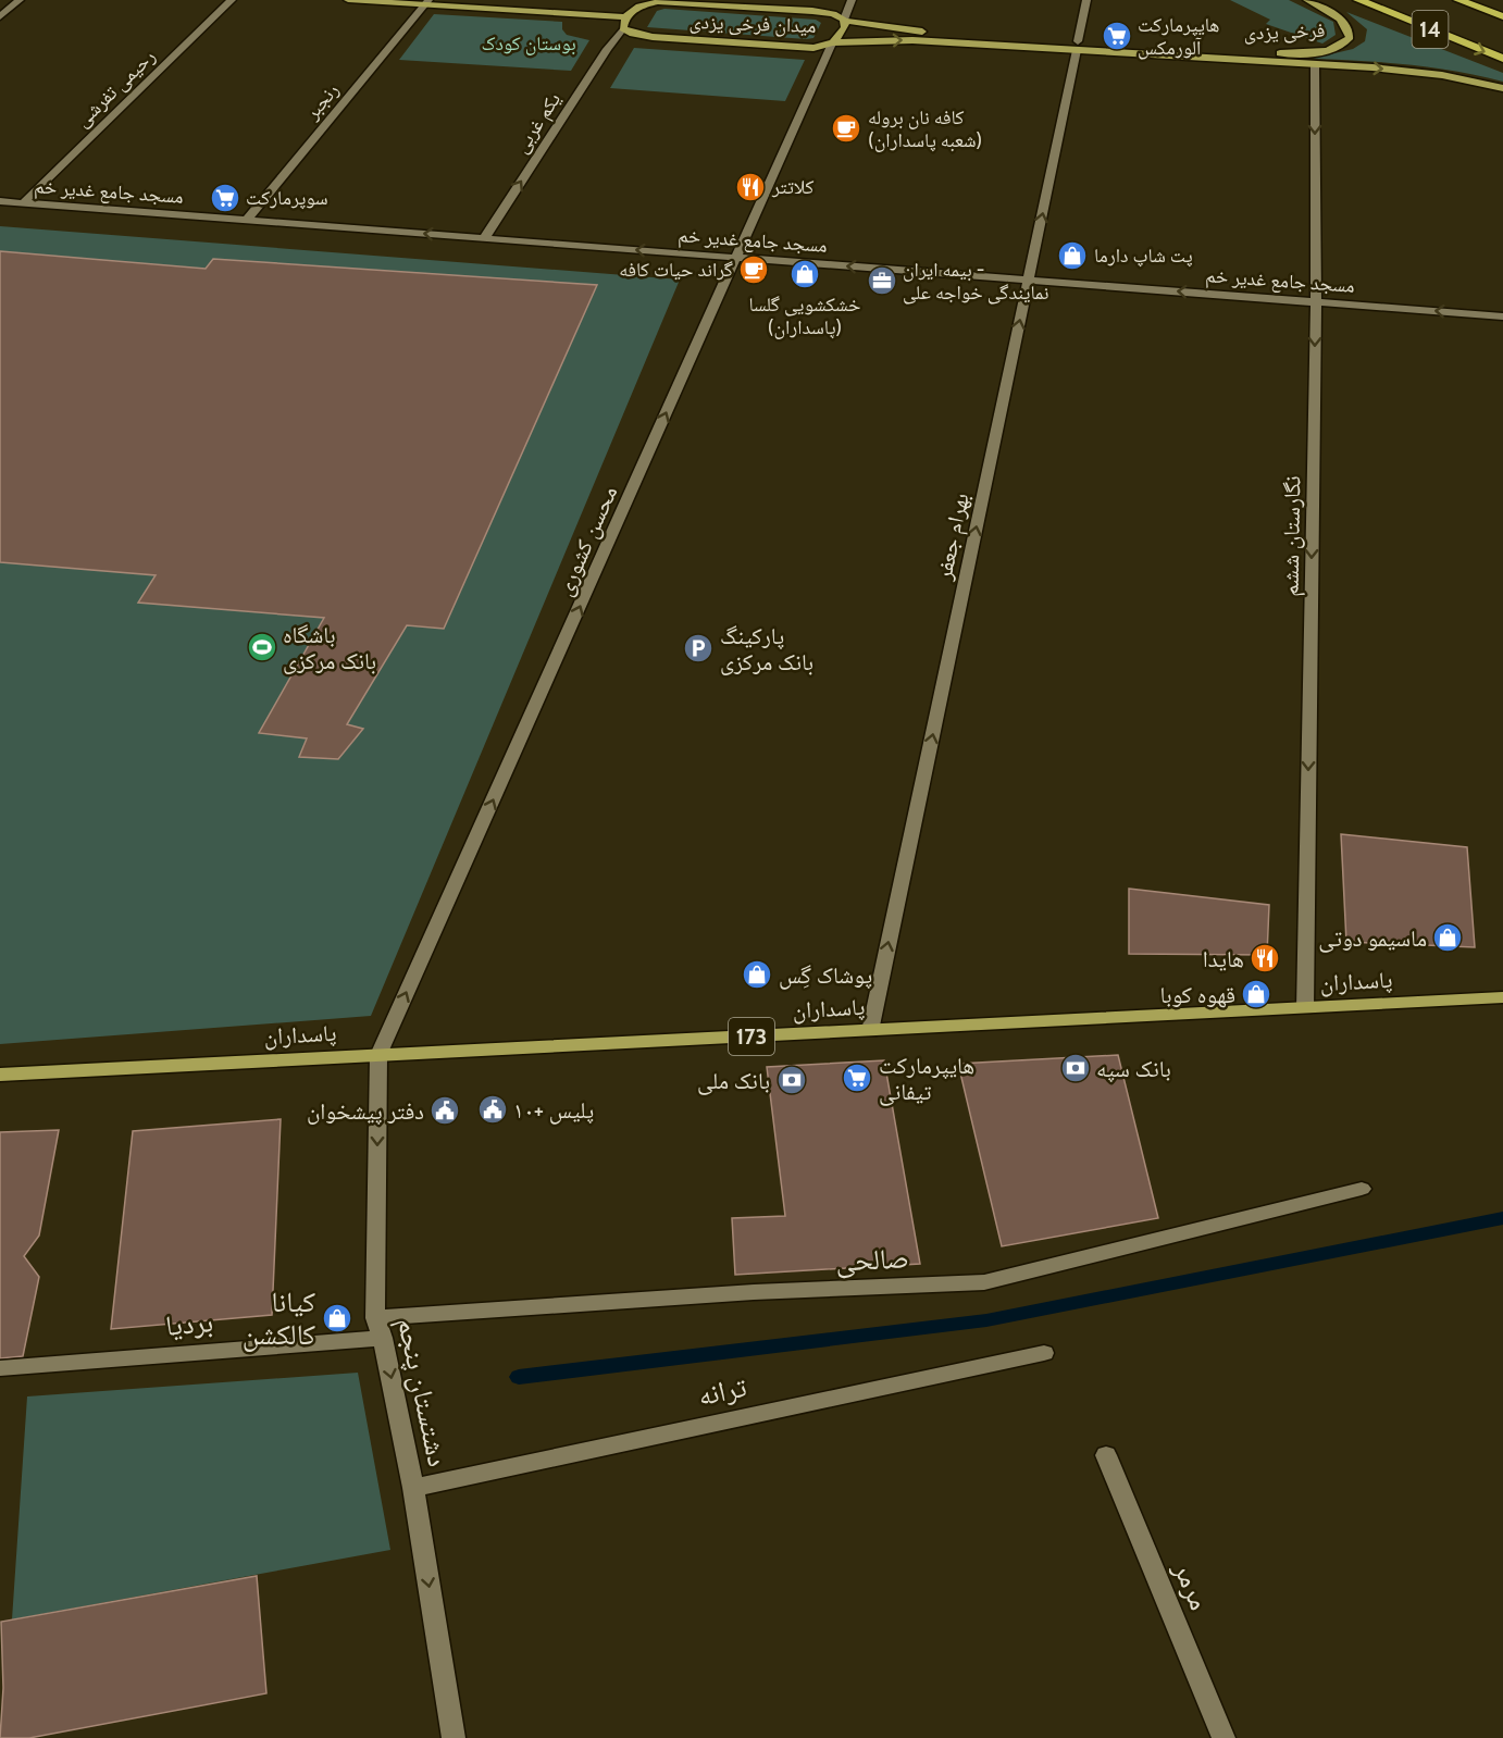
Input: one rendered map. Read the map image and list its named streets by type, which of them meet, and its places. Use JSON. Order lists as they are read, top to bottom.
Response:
{
  "streets": {
    "highway": ["14"],
    "main road": [
      "میدان فرخی یزدی",
      "فرخی یزدی",
      "پاسداران",
      "173"
    ],
    "street": [
      "رحیمی تفرشی",
      "رنجبر",
      "یکم غربی",
      "مسجد جامع غدیر خم",
      "بهرام جعفر",
      "نگارستان ششم",
      "محسن کشوری",
      "صالحی",
      "بردیا",
      "ترانه",
      "دشتستان پنجم",
      "مرمر"
    ]
  },
  "crossings": [
    ["میدان فرخی یزدی", "فرخی یزدی"],
    ["میدان فرخی یزدی", "یکم غربی"],
    ["میدان فرخی یزدی", "محسن کشوری"],
    ["فرخی یزدی", "بهرام جعفر"],
    ["فرخی یزدی", "نگارستان ششم"],
    ["فرخی یزدی", "محسن کشوری"],
    ["رحیمی تفرشی", "مسجد جامع غدیر خم"],
    ["رنجبر", "مسجد جامع غدیر خم"],
    ["یکم غربی", "مسجد جامع غدیر خم"],
    ["مسجد جامع غدیر خم", "بهرام جعفر"],
    ["مسجد جامع غدیر خم", "نگارستان ششم"],
    ["مسجد جامع غدیر خم", "محسن کشوری"],
    ["بهرام جعفر", "پاسداران"],
    ["نگارستان ششم", "پاسداران"],
    ["محسن کشوری", "پاسداران"],
    ["محسن کشوری", "دشتستان پنجم"],
    ["پاسداران", "دشتستان پنجم"],
    ["صالحی", "بردیا"],
    ["صالحی", "دشتستان پنجم"],
    ["بردیا", "دشتستان پنجم"],
    ["ترانه", "دشتستان پنجم"]
  ],
  "one_way": [
    "یکم غربی",
    "مسجد جامع غدیر خم",
    "بهرام جعفر",
    "نگارستان ششم",
    "محسن کشوری",
    "دشتستان پنجم"
  ],
  "parks": ["بوستان کودک"],
  "places": {
    "supermarket": ["هایپرمارکت آلورمکس", "سوپرمارکت", "هایپرمارکت تیفانی"],
    "cafe": ["کافه نان بروله (شعبه پاسداران)", "گراند حیات کافه"],
    "restaurant": ["کلاتتر", "هایدا"],
    "shop": [
      "پت شاپ دارما",
      "خشکشویی گلسا (پاسداران)",
      "ماسیمو دوتی",
      "پوشاک گِس",
      "قهوه کوبا",
      "کیانا کالکشن"
    ],
    "office": ["بیمه ایران - نمایندگی خواجه علی"],
    "sports": ["باشگاه بانک مرکزی"],
    "parking": ["پارکینگ بانک مرکزی"],
    "bank": ["بانک سپه", "بانک ملی"],
    "public building": ["پلیس +۱۰", "دفتر پیشخوان"]
  }
}
